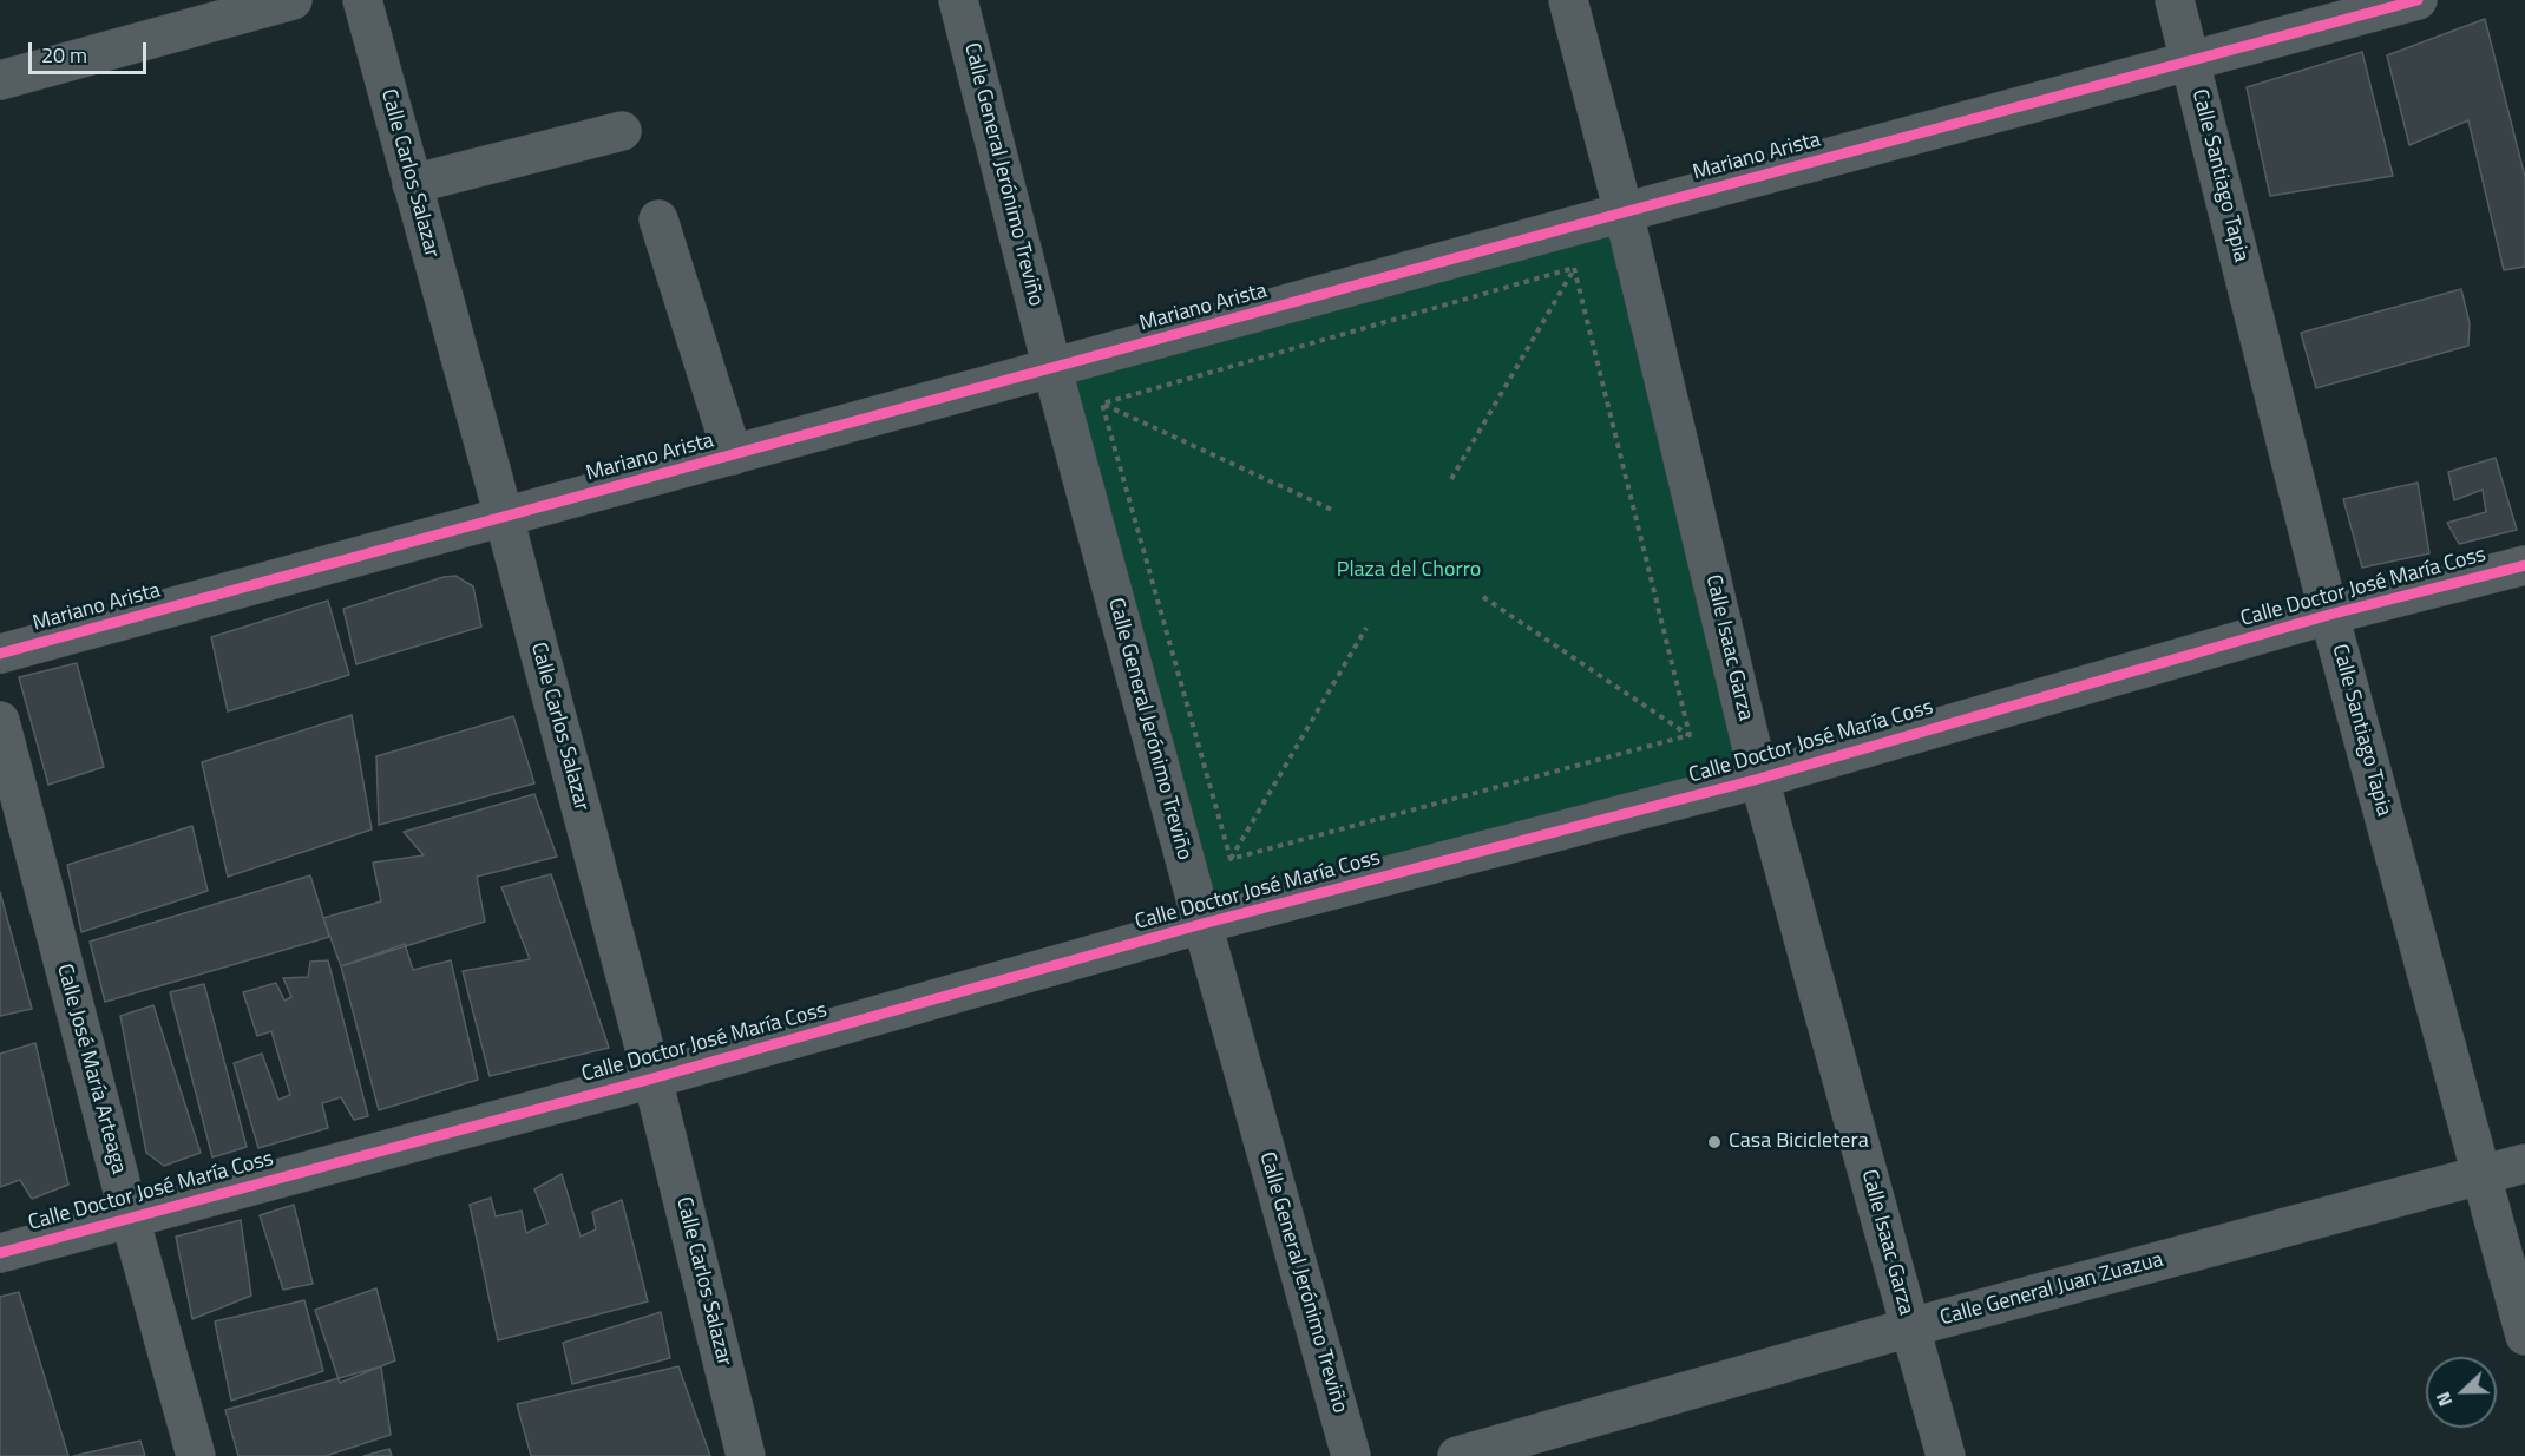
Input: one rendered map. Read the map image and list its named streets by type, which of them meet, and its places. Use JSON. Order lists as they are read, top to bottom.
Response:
{
  "streets": {
    "street": [
      "Mariano Arista",
      "Calle Carlos Salazar",
      "Calle General Jerónimo Treviño",
      "Calle Santiago Tapia",
      "Calle Doctor José María Coss",
      "Calle Isaac Garza",
      "Calle José María Arteaga",
      "Calle General Juan Zuazua"
    ]
  },
  "crossings": [
    ["Mariano Arista", "Calle Carlos Salazar"],
    ["Mariano Arista", "Calle General Jerónimo Treviño"],
    ["Mariano Arista", "Calle Santiago Tapia"],
    ["Mariano Arista", "Calle Isaac Garza"],
    ["Calle Carlos Salazar", "Calle Doctor José María Coss"],
    ["Calle General Jerónimo Treviño", "Calle Doctor José María Coss"],
    ["Calle Santiago Tapia", "Calle Doctor José María Coss"],
    ["Calle Santiago Tapia", "Calle General Juan Zuazua"],
    ["Calle Doctor José María Coss", "Calle Isaac Garza"],
    ["Calle Doctor José María Coss", "Calle José María Arteaga"],
    ["Calle Isaac Garza", "Calle General Juan Zuazua"]
  ],
  "parks": ["Plaza del Chorro"],
  "places": ["Casa Bicicletera"],
  "scale_bar": "20 m",
  "north": "left"
}
